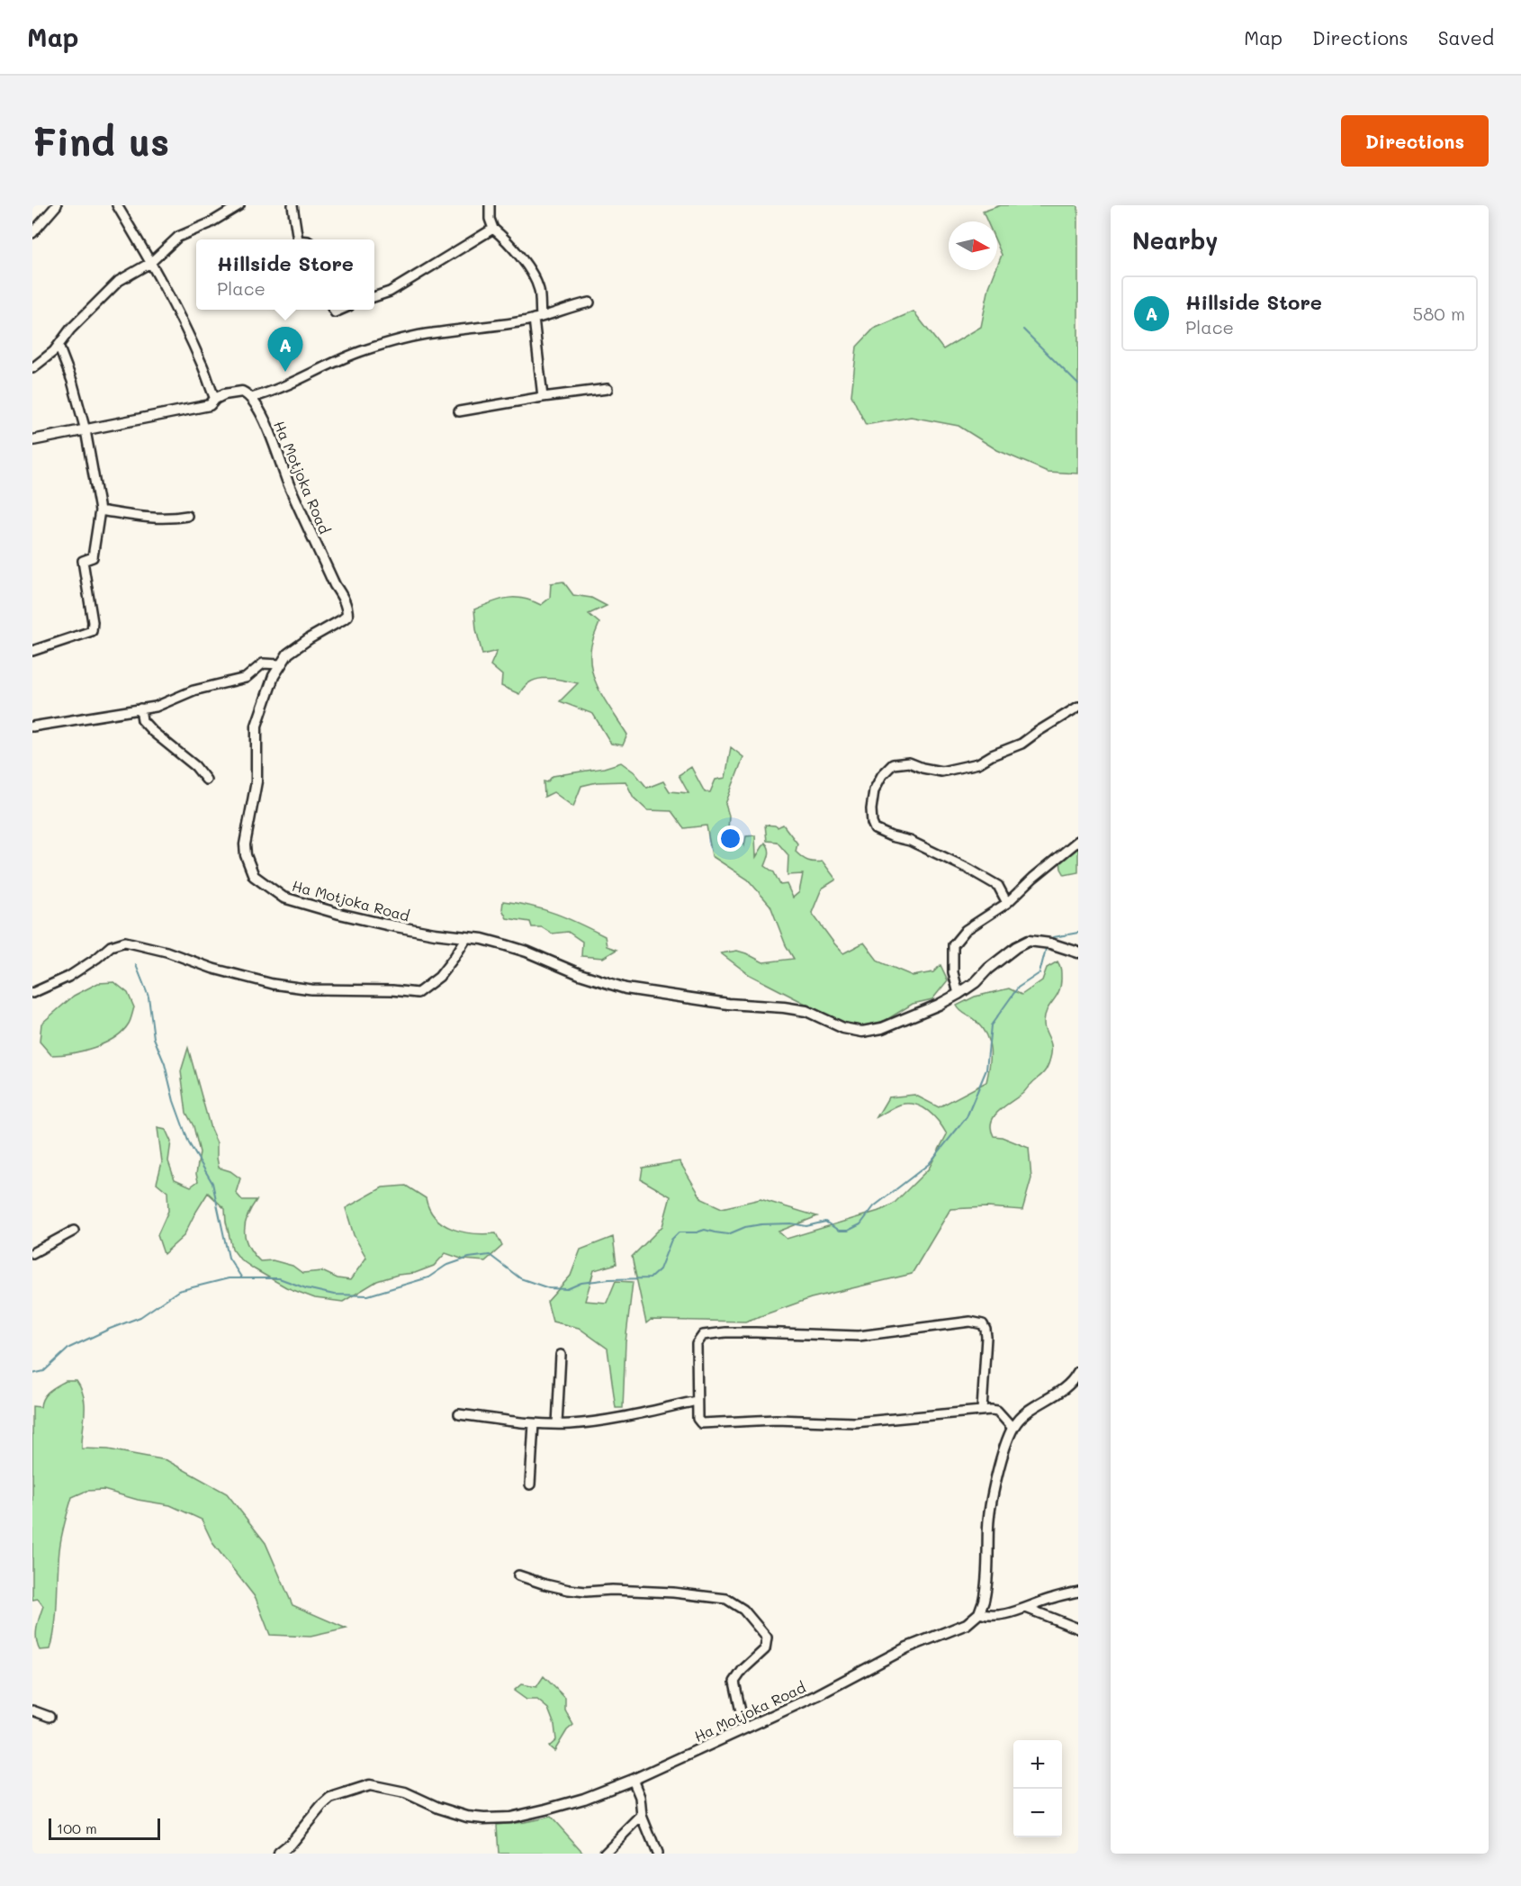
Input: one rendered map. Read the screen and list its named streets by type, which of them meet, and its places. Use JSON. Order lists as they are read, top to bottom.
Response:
{
  "streets": {
    "street": ["Ha Motjoka Road"]
  },
  "scale_bar": "100 m",
  "north": "right",
  "page": {
    "header": "Map",
    "nav": ["Map", "Directions", "Saved"],
    "buttons": "Directions",
    "title": "Find us",
    "heading": "Nearby",
    "popup": ["Hillside Store", "Place"],
    "list": [
      {
        "mark": "A",
        "name": "Hillside Store",
        "note": "Place",
        "value": "580 m"
      }
    ],
    "pins": "A",
    "map_buttons": ["+", "−"],
    "scale": "100 m"
  }
}
